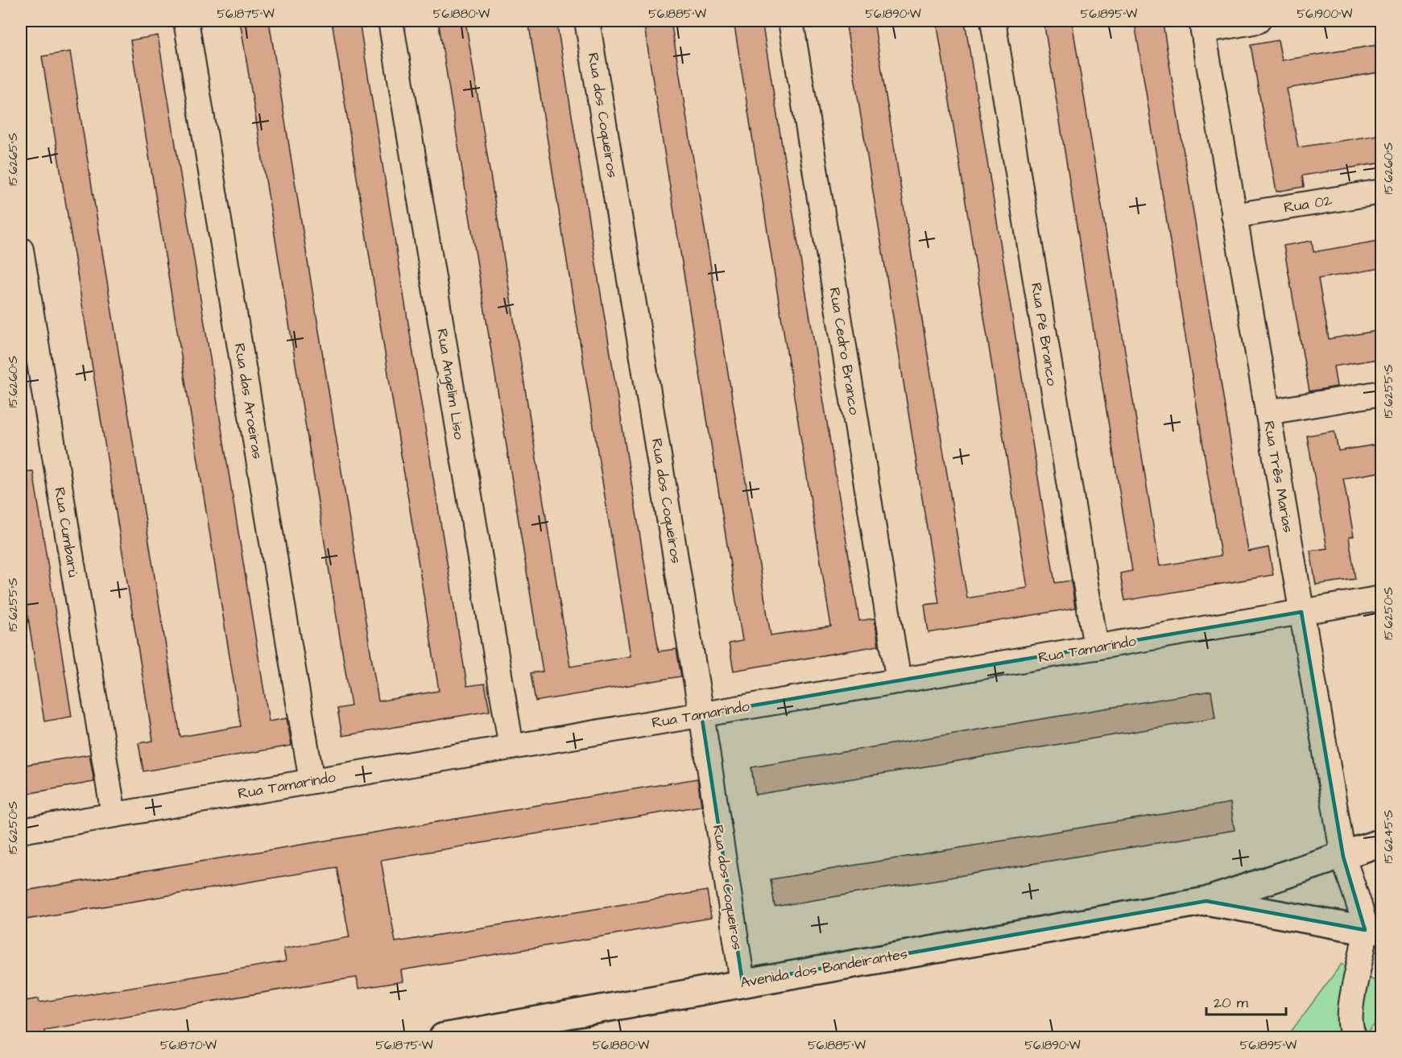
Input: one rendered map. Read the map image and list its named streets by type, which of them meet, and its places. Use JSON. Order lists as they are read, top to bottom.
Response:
{
  "streets": {
    "street": [
      "Rua dos Coqueiros",
      "Rua 02",
      "Rua Pé Branco",
      "Rua Cedro Branco",
      "Rua Angelim Liso",
      "Rua das Aroeiras",
      "Rua Três Marias",
      "Rua Cumbarú",
      "Rua Tamarindo",
      "Avenida dos Bandeirantes"
    ]
  },
  "crossings": [
    ["Rua dos Coqueiros", "Rua Tamarindo"],
    ["Rua dos Coqueiros", "Avenida dos Bandeirantes"],
    ["Rua 02", "Rua Três Marias"],
    ["Rua Pé Branco", "Rua Tamarindo"],
    ["Rua Cedro Branco", "Rua Tamarindo"],
    ["Rua Angelim Liso", "Rua Tamarindo"],
    ["Rua das Aroeiras", "Rua Tamarindo"],
    ["Rua Três Marias", "Rua Tamarindo"],
    ["Rua Três Marias", "Avenida dos Bandeirantes"],
    ["Rua Cumbarú", "Rua Tamarindo"]
  ],
  "scale_bar": "20 m",
  "coordinates": [
    "56.1875°W",
    "56.1880°W",
    "56.1885°W",
    "56.1890°W",
    "56.1895°W",
    "56.1900°W",
    "15.6265°S",
    "15.6260°S",
    "15.6255°S",
    "15.6250°S",
    "15.6245°S",
    "56.1870°W"
  ]
}
